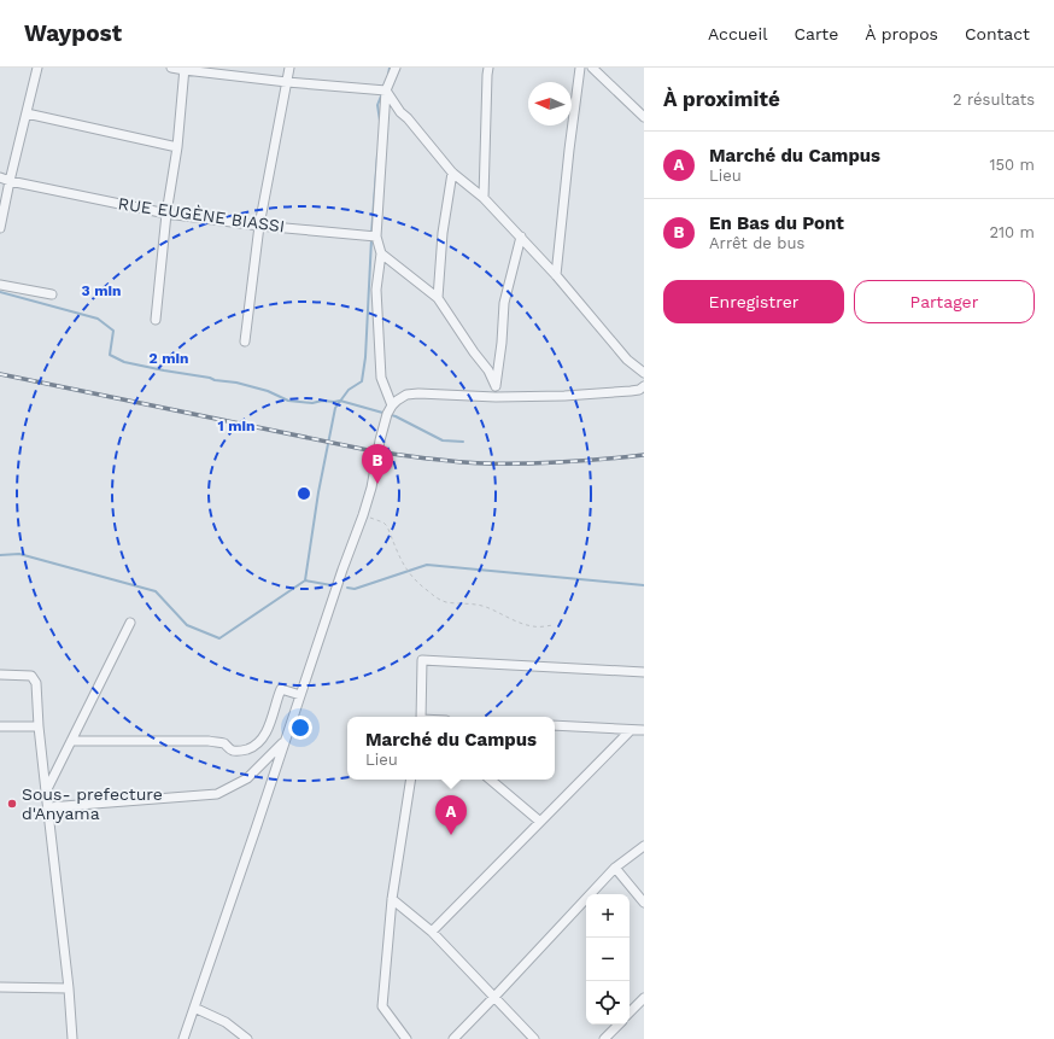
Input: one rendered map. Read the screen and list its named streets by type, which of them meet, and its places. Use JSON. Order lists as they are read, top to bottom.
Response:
{
  "streets": {
    "street": ["RUE EUGÈNE BIASSI"]
  },
  "places": ["Sous- prefecture d'Anyama"],
  "north": "left",
  "page": {
    "header": "Waypost",
    "nav": [
      "Accueil",
      "Carte",
      "À propos",
      "Contact"
    ],
    "heading": ["À proximité", "2 résultats"],
    "list": [
      {
        "mark": "A",
        "name": "Marché du Campus",
        "note": "Lieu",
        "value": "150 m"
      },
      {
        "mark": "B",
        "name": "En Bas du Pont",
        "note": "Arrêt de bus",
        "value": "210 m"
      }
    ],
    "buttons": ["Enregistrer", "Partager"],
    "pins": ["B", "A"],
    "popup": ["Marché du Campus", "Lieu"],
    "map_buttons": ["+", "−"]
  },
  "rings": ["3 min", "2 min", "1 min"]
}
